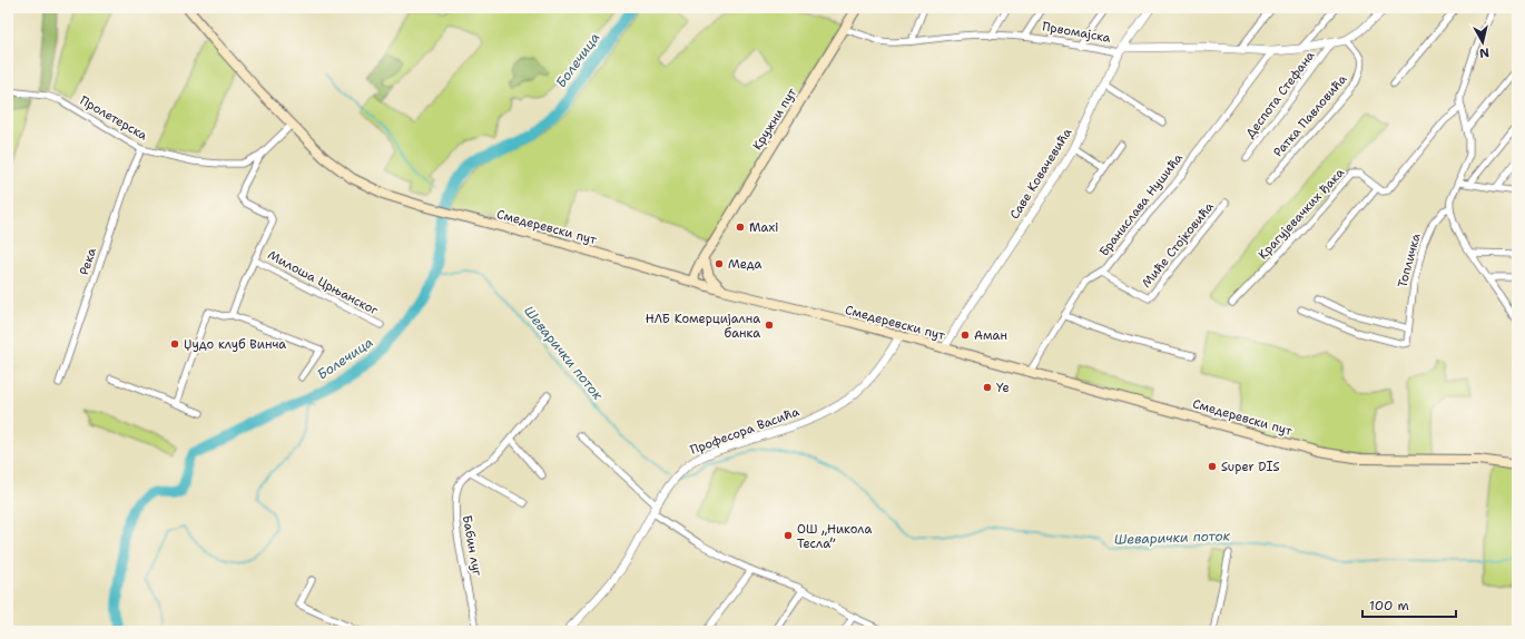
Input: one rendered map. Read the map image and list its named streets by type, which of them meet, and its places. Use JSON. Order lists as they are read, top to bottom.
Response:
{
  "streets": {
    "main road": ["Кружни пут", "Смедеревски пут"],
    "street": [
      "Првомајска",
      "Деспота Стефана",
      "Ратка Павловића",
      "Пролетерска",
      "Саве Ковачевића",
      "Бранислава Нушића",
      "Крагујевачких ђака",
      "Миће Стојковића",
      "Топличка",
      "Река",
      "Милоша Црњанског",
      "Професора Васића",
      "Бабин луг"
    ]
  },
  "crossings": [
    ["Првомајска", "Деспота Стефана"],
    ["Првомајска", "Ратка Павловића"],
    ["Првомајска", "Кружни пут"],
    ["Првомајска", "Саве Ковачевића"],
    ["Првомајска", "Бранислава Нушића"],
    ["Пролетерска", "Река"],
    ["Кружни пут", "Смедеревски пут"],
    ["Саве Ковачевића", "Смедеревски пут"],
    ["Бранислава Нушића", "Смедеревски пут"],
    ["Бранислава Нушића", "Миће Стојковића"],
    ["Смедеревски пут", "Професора Васића"]
  ],
  "water": ["Болечица", "Шеварички поток"],
  "places": [
    "Maxi",
    "Меда",
    "НЛБ Комерцијална банка",
    "Аман",
    "Џудо клуб Винча",
    "Ye",
    "Super DIS",
    "ОШ „Никола Тесла”"
  ],
  "scale_bar": "100 m",
  "north": "bottom"
}
